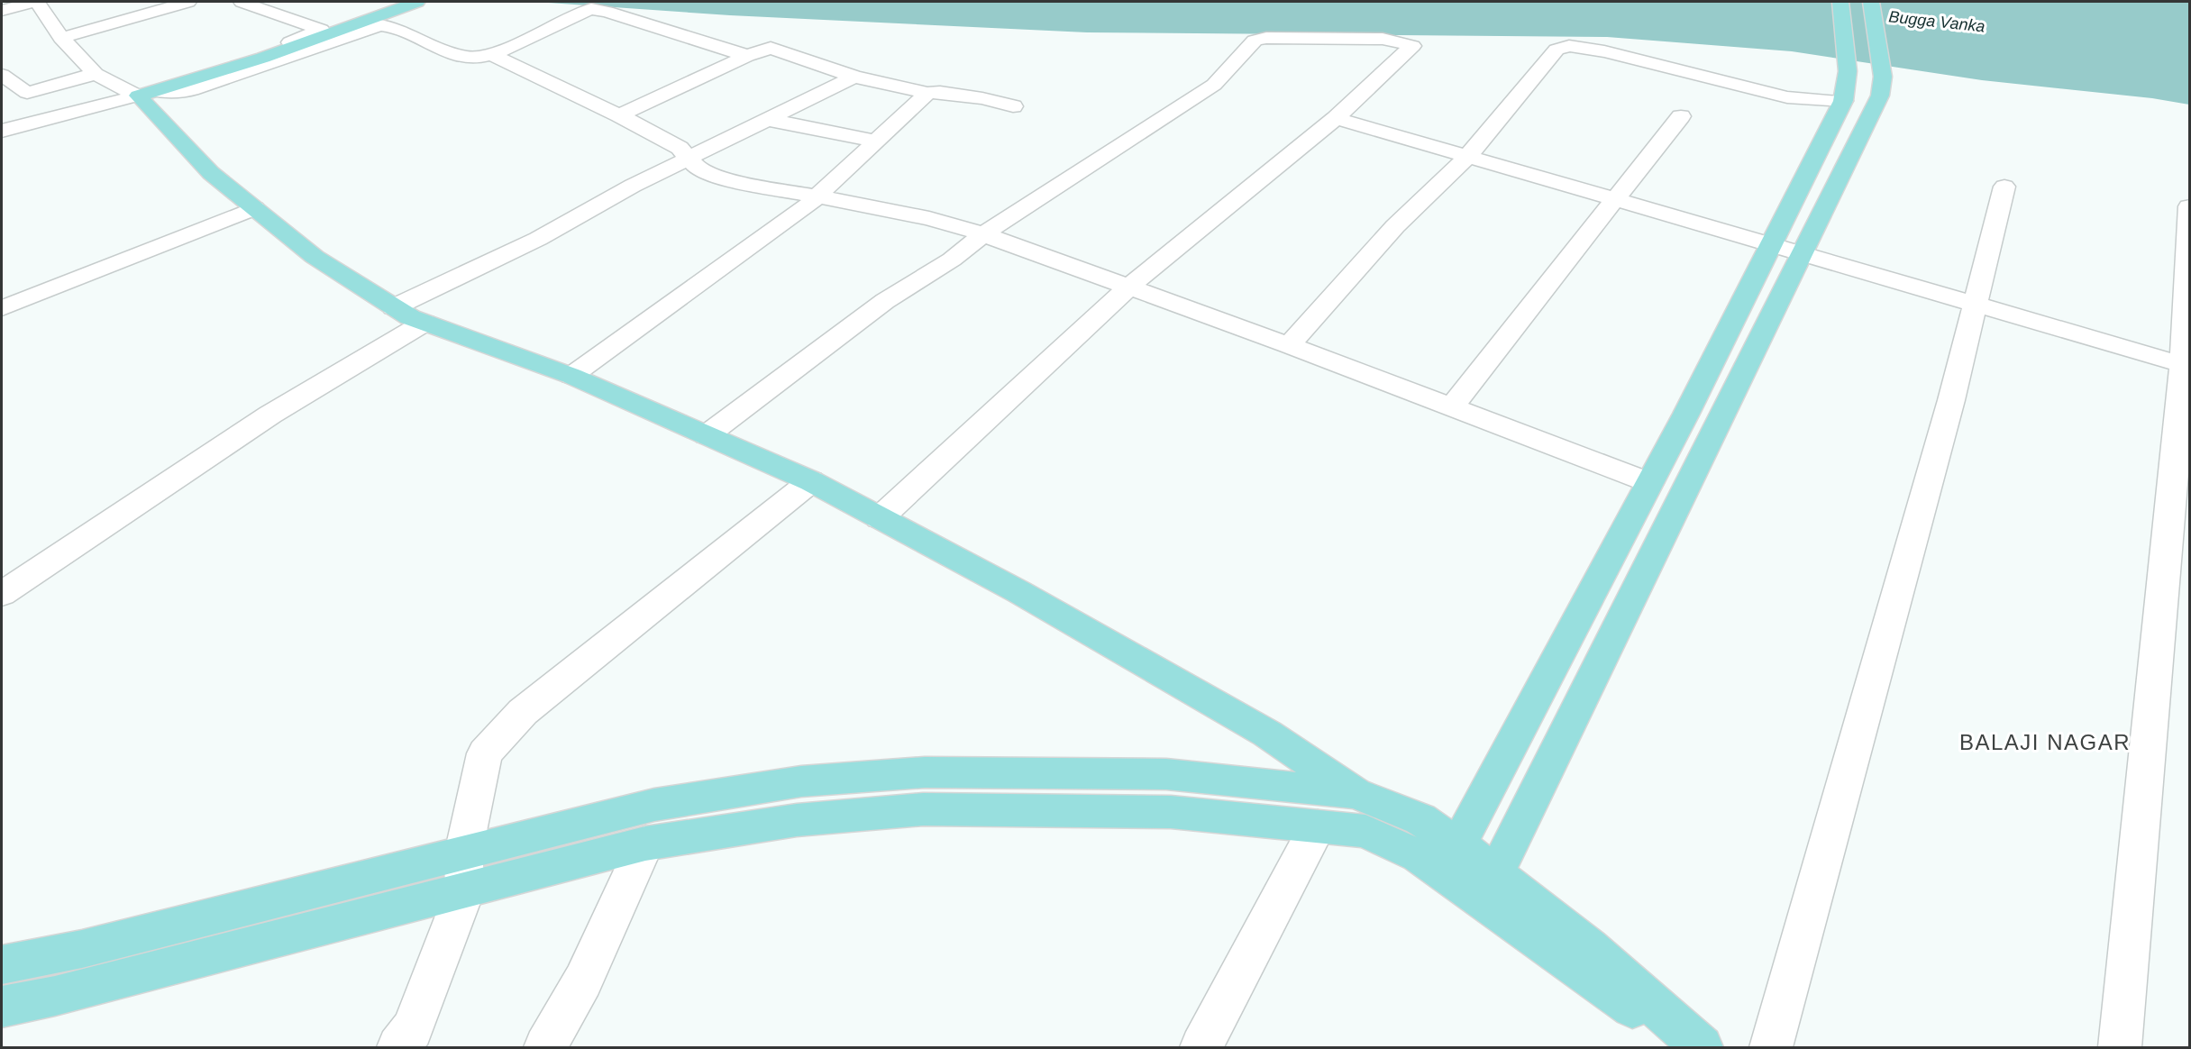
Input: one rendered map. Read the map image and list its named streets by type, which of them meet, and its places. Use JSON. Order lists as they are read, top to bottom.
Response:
{
  "districts": ["BALAJI NAGAR"],
  "water": ["Bugga Vanka"]
}
